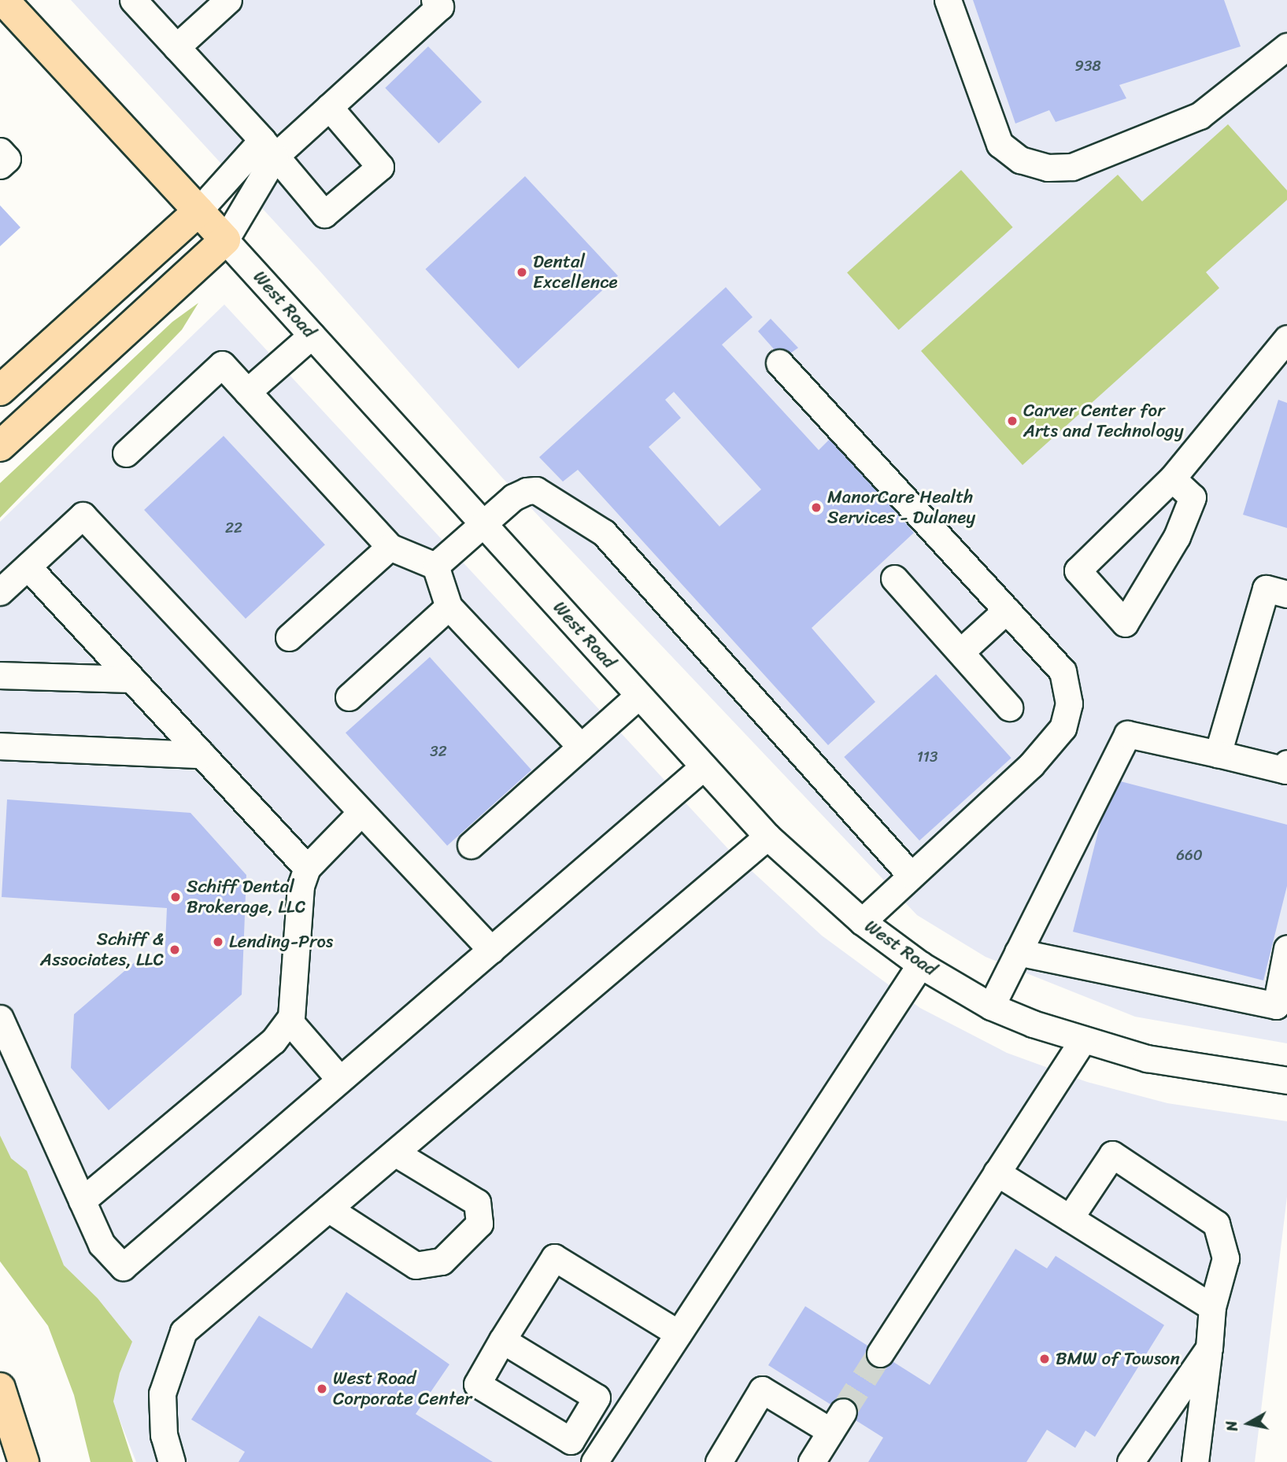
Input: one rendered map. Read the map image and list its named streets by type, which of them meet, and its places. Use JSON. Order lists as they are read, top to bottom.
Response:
{
  "streets": {
    "main road": ["West Road"]
  },
  "places": [
    "Dental Excellence",
    "Carver Center for Arts and Technology",
    "ManorCare Health Services - Dulaney",
    "Schiff Dental Brokerage, LLC",
    "Lending-Pros",
    "Schiff & Associates, LLC",
    "BMW of Towson",
    "West Road Corporate Center"
  ],
  "house_numbers": [
    "938",
    "22",
    "32",
    "113",
    "660"
  ],
  "north": "left"
}
